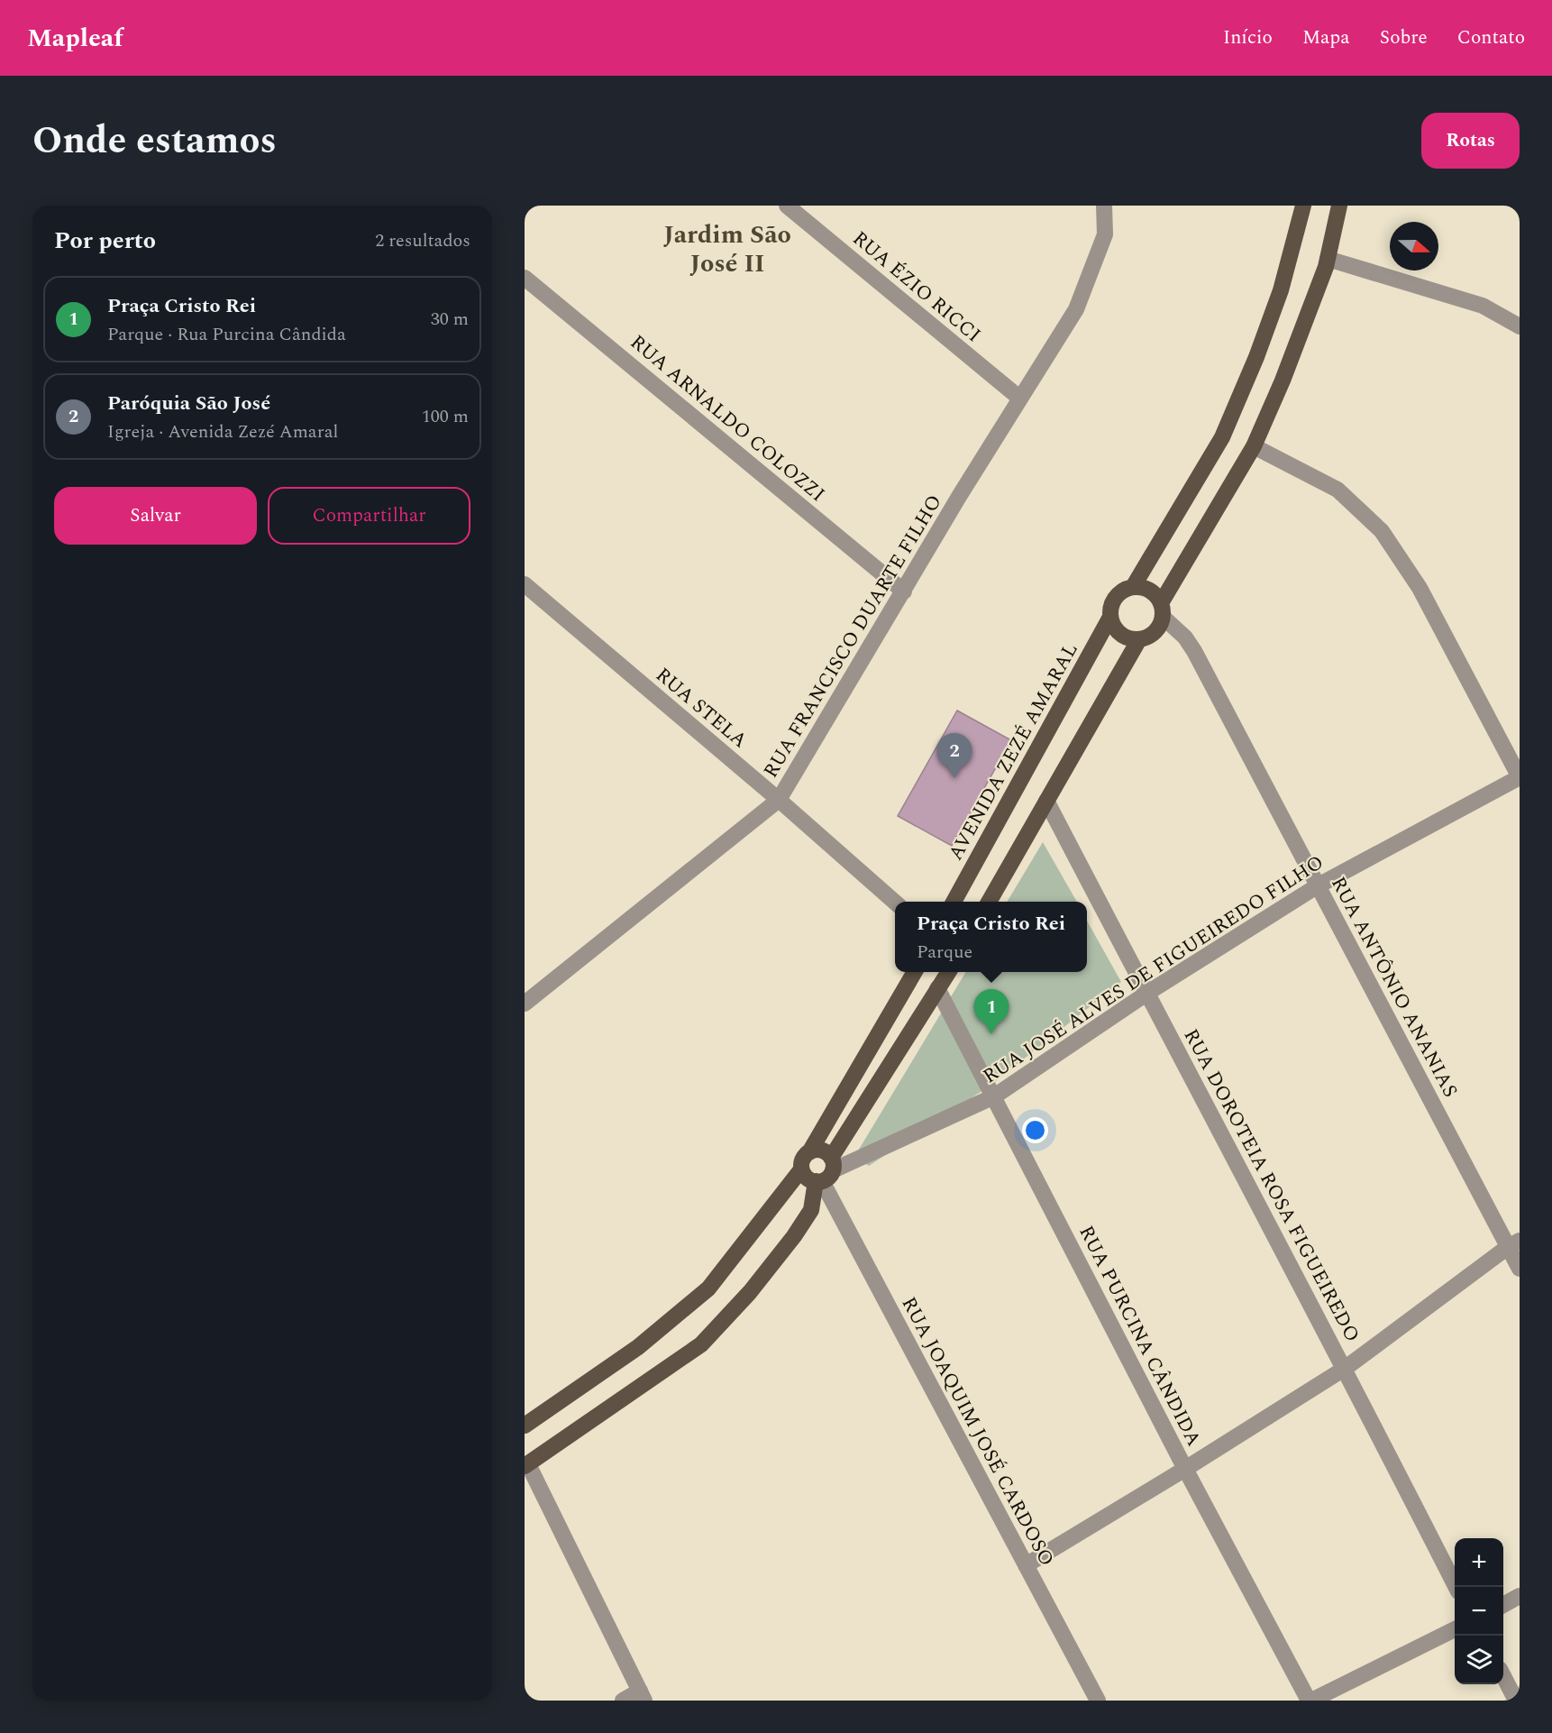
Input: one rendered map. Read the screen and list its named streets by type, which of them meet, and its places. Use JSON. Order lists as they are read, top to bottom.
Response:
{
  "streets": {
    "main road": ["AVENIDA ZEZÉ AMARAL"],
    "street": [
      "RUA ÉZIO RICCI",
      "RUA ARNALDO COLOZZI",
      "RUA FRANCISCO DUARTE FILHO",
      "RUA STELA",
      "RUA JOSÉ ALVES DE FIGUEIREDO FILHO",
      "RUA ANTÔNIO ANANIAS",
      "RUA DOROTEIA ROSA FIGUEIREDO",
      "RUA PURCINA CÂNDIDA",
      "RUA JOAQUIM JOSÉ CARDOSO"
    ]
  },
  "crossings": [
    ["RUA ÉZIO RICCI", "RUA FRANCISCO DUARTE FILHO"],
    ["RUA ARNALDO COLOZZI", "RUA FRANCISCO DUARTE FILHO"],
    ["RUA FRANCISCO DUARTE FILHO", "RUA STELA"],
    ["AVENIDA ZEZÉ AMARAL", "RUA ANTÔNIO ANANIAS"],
    ["RUA JOSÉ ALVES DE FIGUEIREDO FILHO", "RUA ANTÔNIO ANANIAS"],
    ["RUA JOSÉ ALVES DE FIGUEIREDO FILHO", "RUA DOROTEIA ROSA FIGUEIREDO"],
    ["RUA JOSÉ ALVES DE FIGUEIREDO FILHO", "RUA PURCINA CÂNDIDA"],
    ["RUA JOSÉ ALVES DE FIGUEIREDO FILHO", "RUA JOAQUIM JOSÉ CARDOSO"]
  ],
  "districts": ["Jardim São José II"],
  "north": "right",
  "page": {
    "header": "Mapleaf",
    "nav": [
      "Início",
      "Mapa",
      "Sobre",
      "Contato"
    ],
    "title": "Onde estamos",
    "buttons": [
      "Rotas",
      ["Salvar", "Compartilhar"]
    ],
    "heading": ["Por perto", "2 resultados"],
    "list": [
      {
        "mark": "1",
        "name": "Praça Cristo Rei",
        "note": "Parque · Rua Purcina Cândida",
        "value": "30 m"
      },
      {
        "mark": "2",
        "name": "Paróquia São José",
        "note": "Igreja · Avenida Zezé Amaral",
        "value": "100 m"
      }
    ],
    "pins": ["2", "1"],
    "popup": ["Praça Cristo Rei", "Parque"],
    "map_buttons": ["+", "−"]
  }
}
